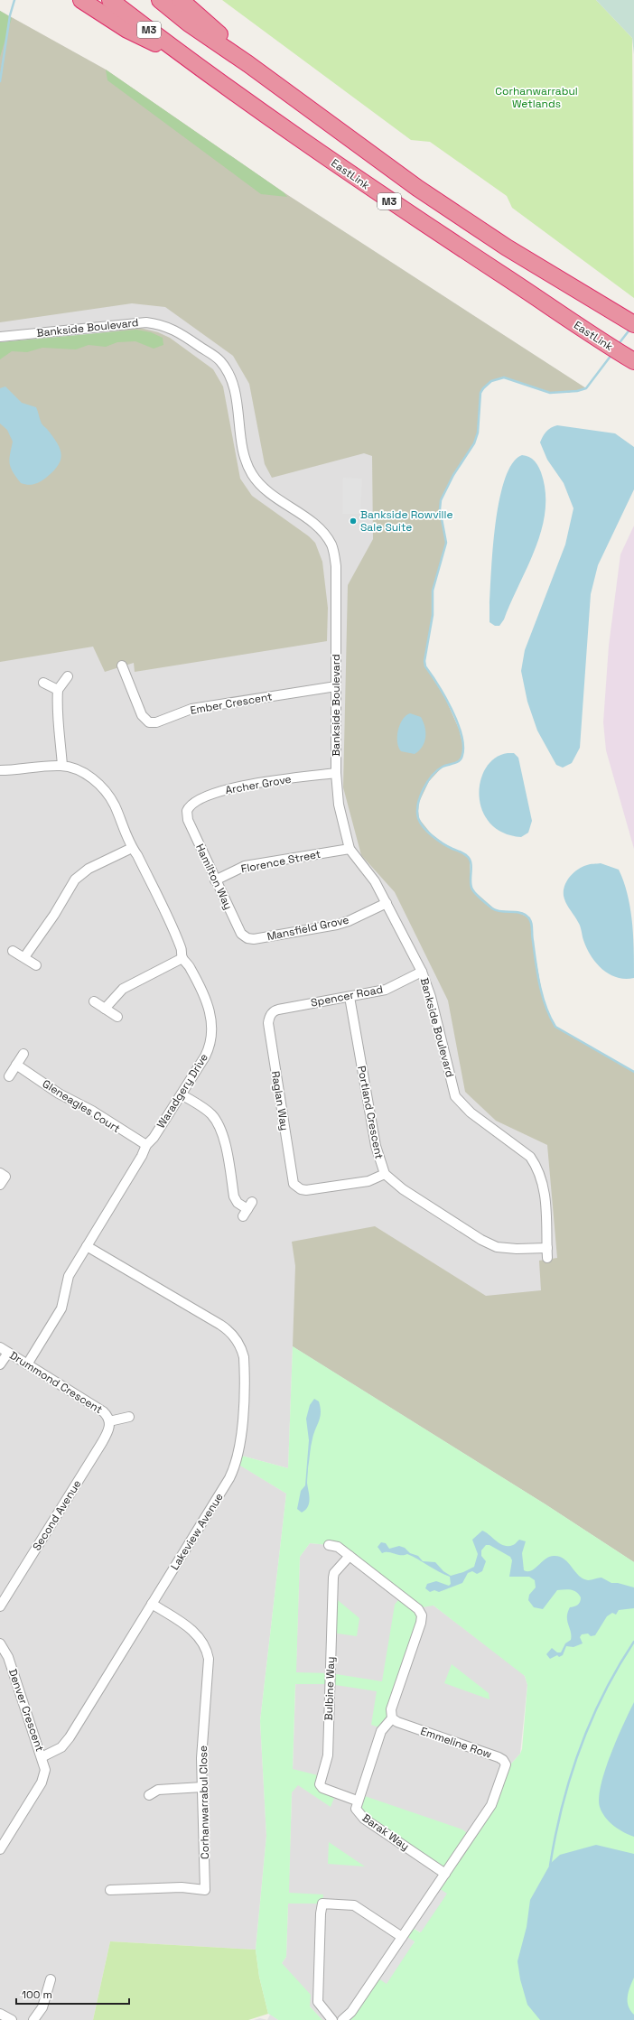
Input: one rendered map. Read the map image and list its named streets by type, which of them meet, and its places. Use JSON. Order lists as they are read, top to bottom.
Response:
{
  "streets": {
    "highway": ["M3", "EastLink"],
    "street": [
      "Bankside Boulevard",
      "Ember Crescent",
      "Archer Grove",
      "Florence Street",
      "Hamilton Way",
      "Mansfield Grove",
      "Spencer Road",
      "Waradgery Drive",
      "Raglan Way",
      "Gleneagles Court",
      "Portland Crescent",
      "Drummond Crescent",
      "Second Avenue",
      "Lakeview Avenue",
      "Bulbine Way",
      "Denver Crescent",
      "Emmeline Row",
      "Corhanwarrabul Close",
      "Barak Way"
    ]
  },
  "crossings": [
    ["Bankside Boulevard", "Ember Crescent"],
    ["Bankside Boulevard", "Archer Grove"],
    ["Bankside Boulevard", "Florence Street"],
    ["Bankside Boulevard", "Mansfield Grove"],
    ["Bankside Boulevard", "Spencer Road"],
    ["Bankside Boulevard", "Portland Crescent"],
    ["Archer Grove", "Hamilton Way"],
    ["Florence Street", "Hamilton Way"],
    ["Hamilton Way", "Mansfield Grove"],
    ["Spencer Road", "Raglan Way"],
    ["Spencer Road", "Portland Crescent"],
    ["Waradgery Drive", "Gleneagles Court"],
    ["Waradgery Drive", "Drummond Crescent"],
    ["Waradgery Drive", "Lakeview Avenue"],
    ["Raglan Way", "Portland Crescent"],
    ["Drummond Crescent", "Second Avenue"],
    ["Lakeview Avenue", "Denver Crescent"],
    ["Lakeview Avenue", "Corhanwarrabul Close"],
    ["Bulbine Way", "Barak Way"],
    ["Emmeline Row", "Barak Way"]
  ],
  "parks": ["Corhanwarrabul Wetlands"],
  "places": ["Bankside Rowville Sale Suite"],
  "scale_bar": "100 m"
}
